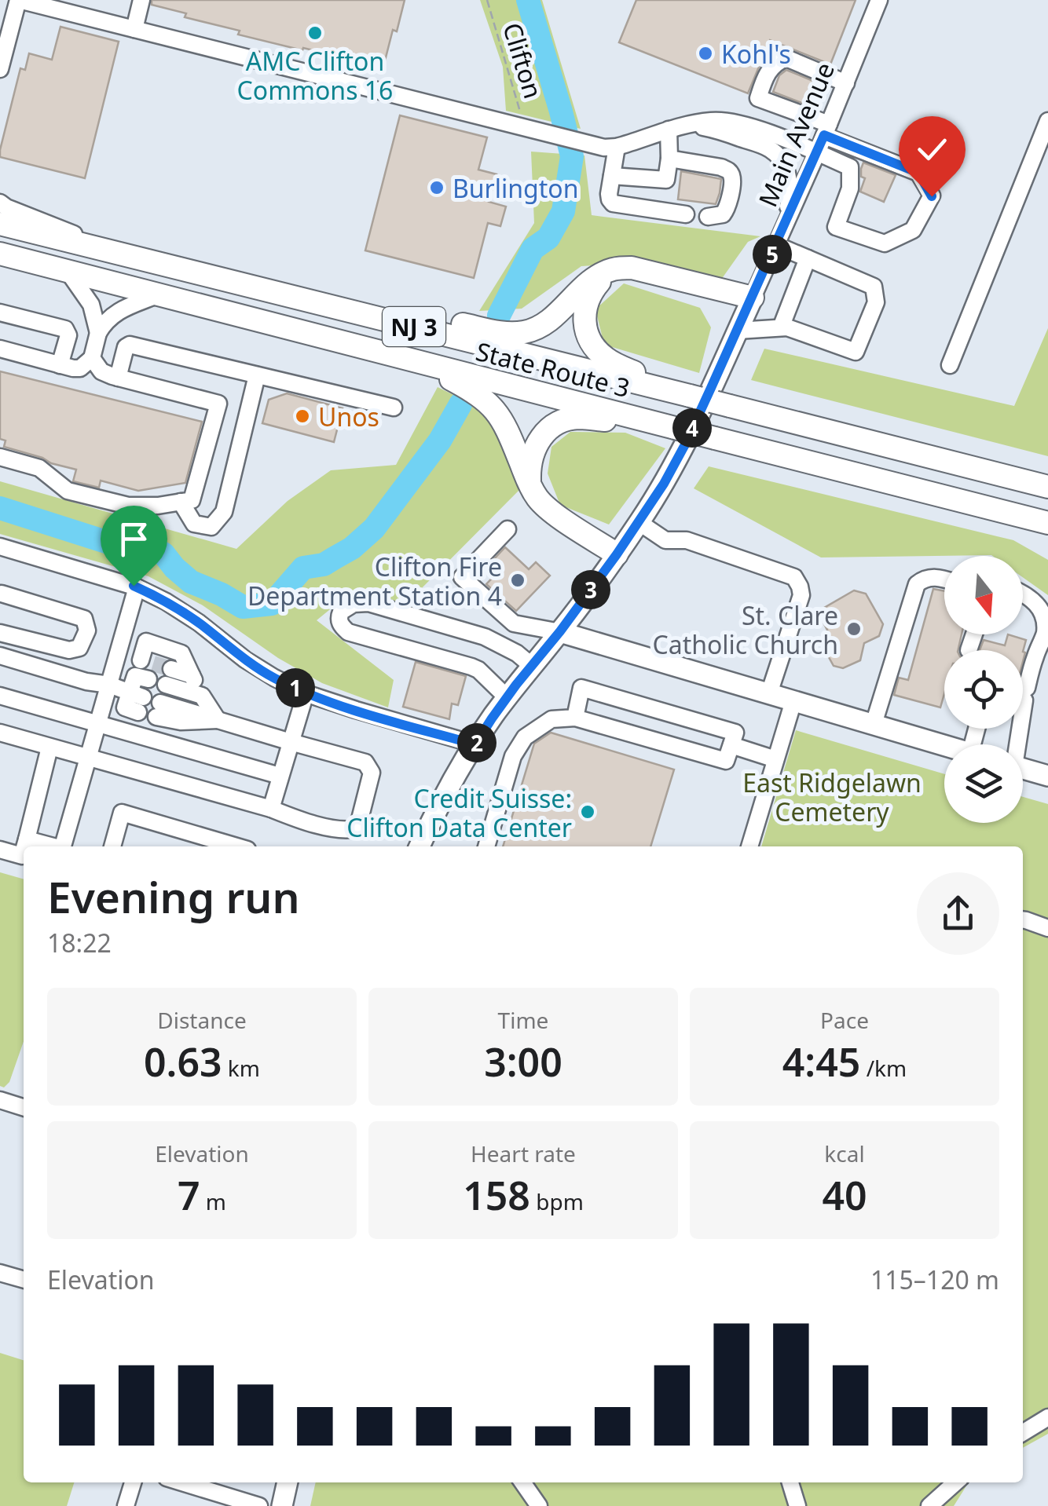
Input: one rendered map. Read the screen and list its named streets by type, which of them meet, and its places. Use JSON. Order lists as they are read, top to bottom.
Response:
{
  "streets": {
    "highway": ["NJ 3", "State Route 3"],
    "main road": ["Main Avenue"],
    "path": ["Clifton"]
  },
  "parks": ["East Ridgelawn Cemetery"],
  "places": [
    "AMC Clifton Commons 16",
    "Kohl's",
    "Burlington",
    "Unos",
    "Clifton Fire Department Station 4",
    "St. Clare Catholic Church",
    "Credit Suisse: Clifton Data Center"
  ],
  "north": "bottom",
  "page": {
    "pins": [
      "5",
      "4",
      "3",
      "1",
      "2"
    ],
    "heading": ["Evening run", "18:22"],
    "stats": [
      ["Distance", "0.63 km"],
      ["Time", "3:00"],
      ["Pace", "4:45 /km"],
      ["Elevation", "7 m"],
      ["Heart rate", "158 bpm"],
      ["kcal", "40"]
    ],
    "chart": ["Elevation", "115–120 m"]
  }
}
